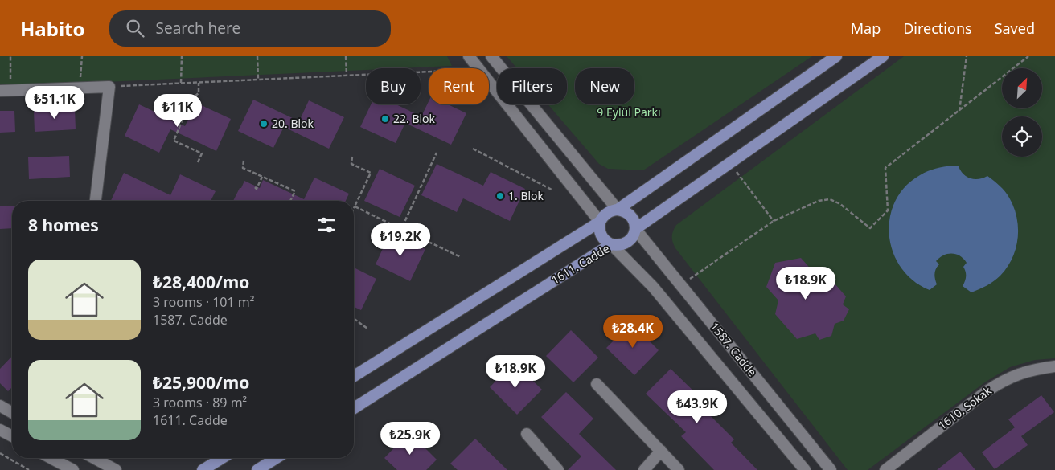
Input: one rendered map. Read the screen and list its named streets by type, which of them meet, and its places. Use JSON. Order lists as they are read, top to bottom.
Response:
{
  "streets": {
    "main road": ["1611. Cadde", "1587. Cadde", "1610. Sokak"]
  },
  "crossings": [
    ["1611. Cadde", "1587. Cadde"]
  ],
  "parks": ["9 Eylül Parkı"],
  "places": ["22. Blok", "20. Blok", "1. Blok"],
  "north": "top right",
  "page": {
    "header": "Habito",
    "search": "Search here",
    "nav": ["Map", "Directions", "Saved"],
    "chip": [
      "Buy",
      "Rent",
      "Filters",
      "New"
    ],
    "price": [
      "₺51.1K",
      "₺11K",
      "₺19.2K",
      "₺18.9K",
      "₺28.4K",
      "₺18.9K",
      "₺43.9K",
      "₺25.9K"
    ],
    "heading": "8 homes",
    "list": [
      {
        "name": "₺28,400/mo",
        "note": "3 rooms · 101 m² · 1587. Cadde"
      },
      {
        "name": "₺25,900/mo",
        "note": "3 rooms · 89 m² · 1611. Cadde"
      }
    ]
  }
}
